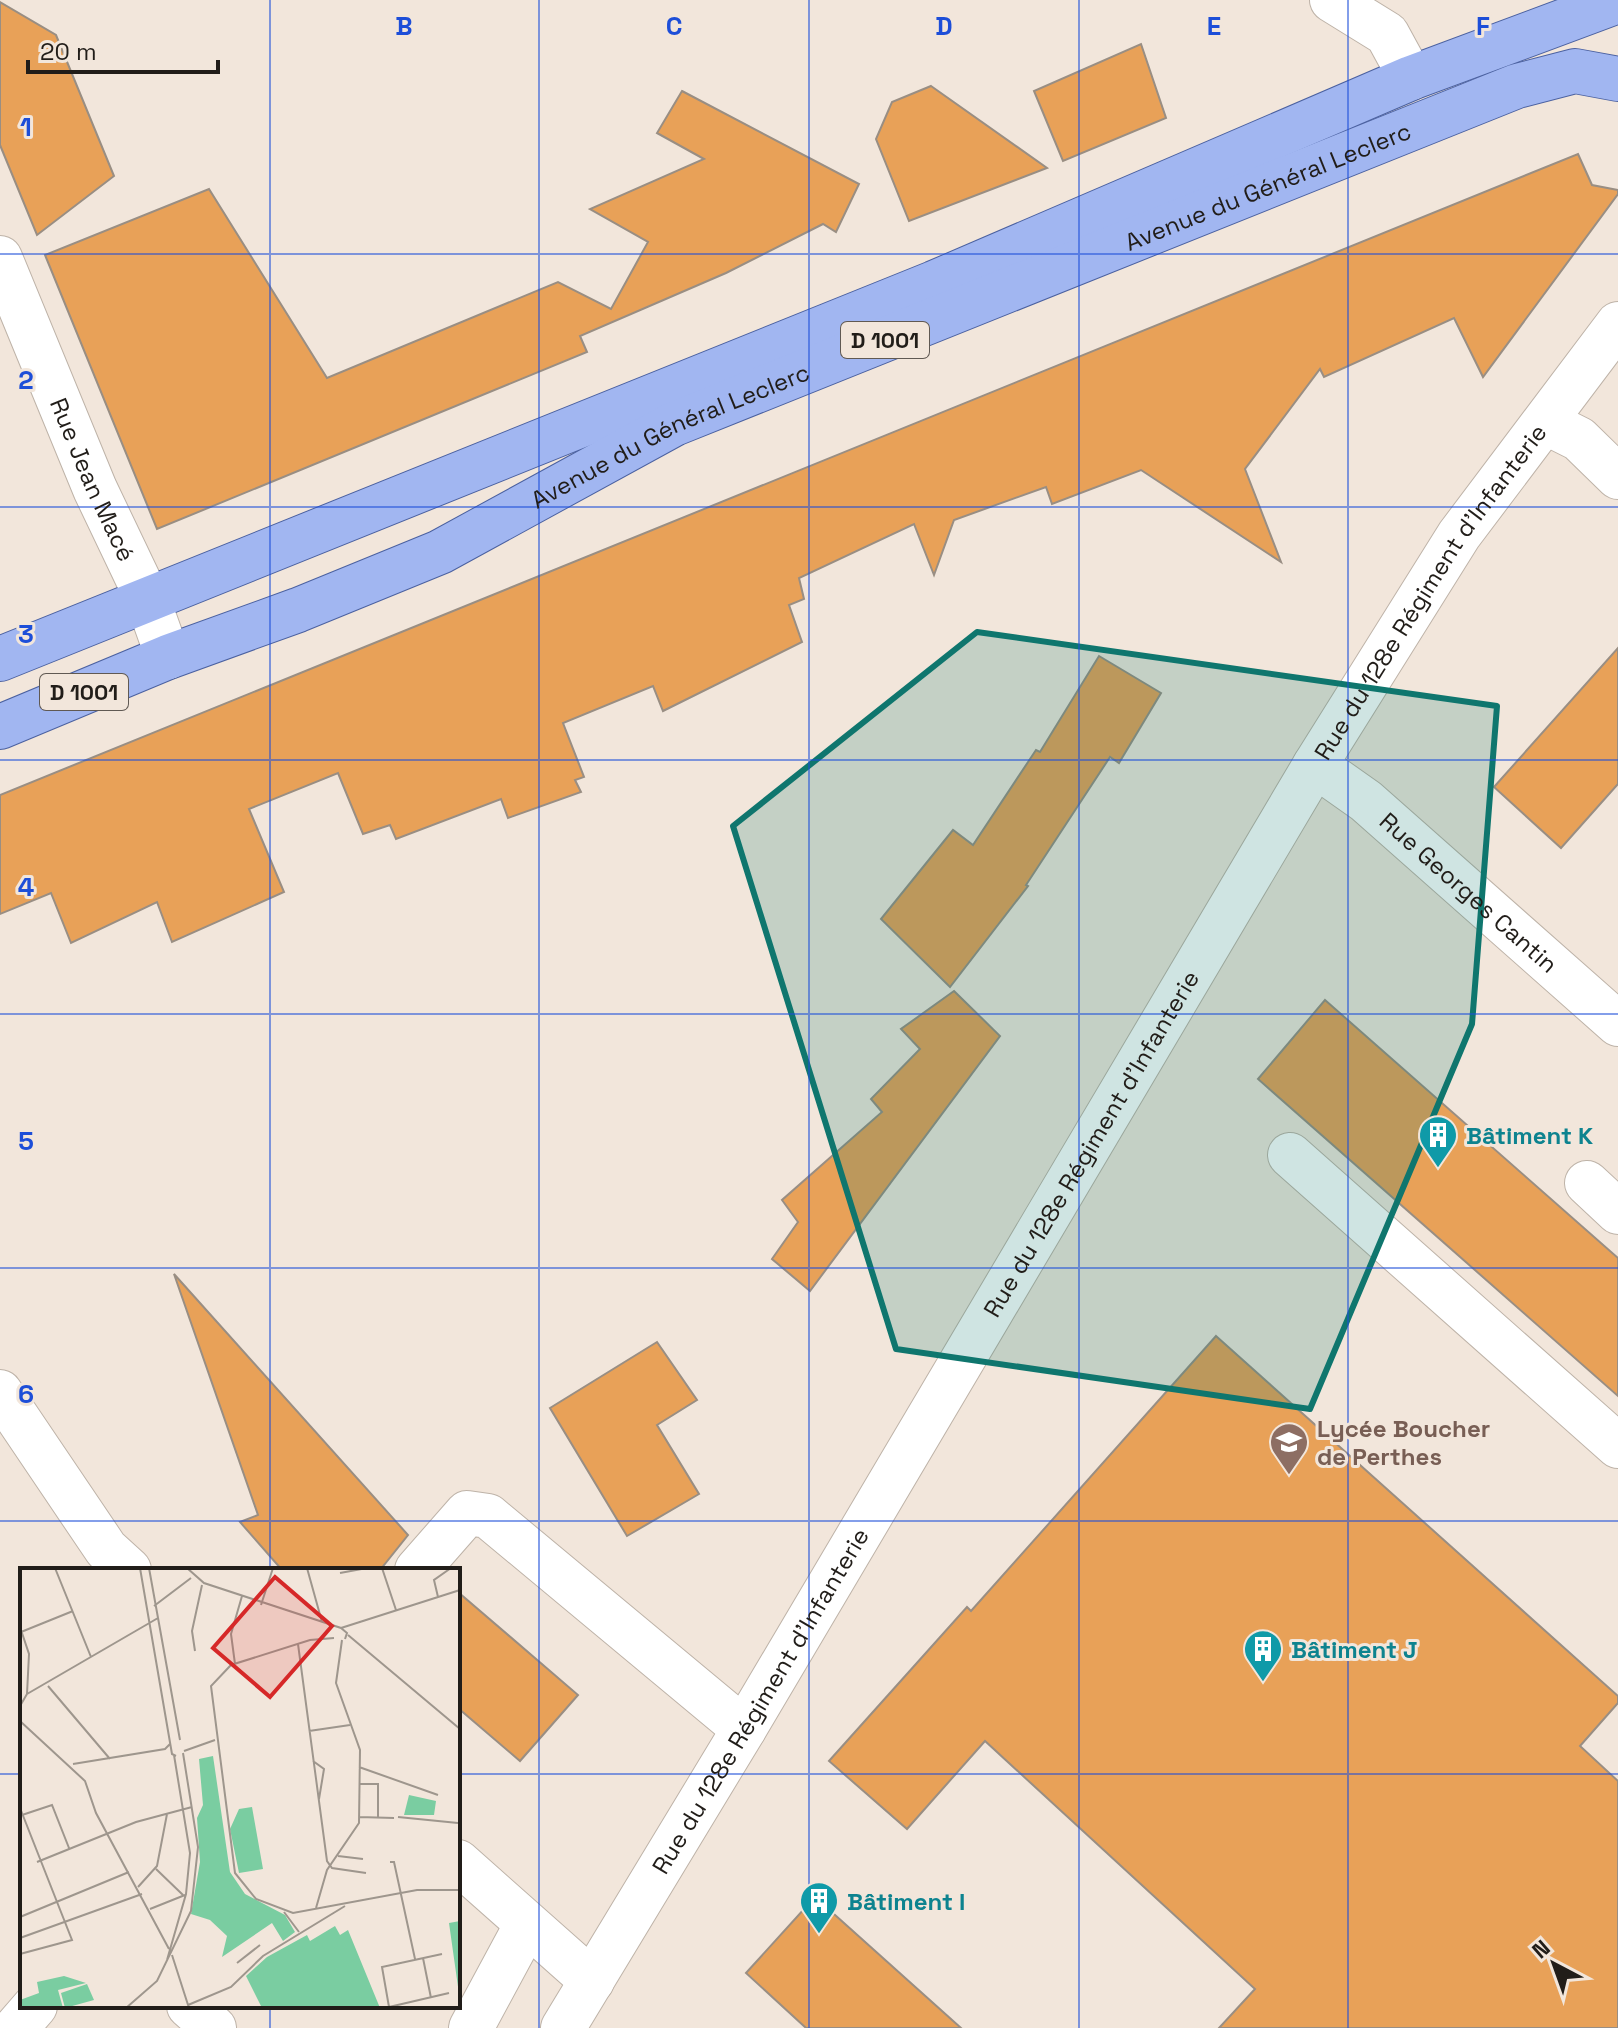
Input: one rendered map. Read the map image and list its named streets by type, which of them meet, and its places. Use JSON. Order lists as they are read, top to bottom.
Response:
{
  "streets": {
    "main road": ["Avenue du Général Leclerc", "D 1001"],
    "street": ["Rue Jean Macé", "Rue du 128e Régiment d'Infanterie", "Rue Georges Cantin"]
  },
  "crossings": [
    ["Avenue du Général Leclerc", "Rue Jean Macé"],
    ["Rue du 128e Régiment d'Infanterie", "Rue Georges Cantin"]
  ],
  "places": {
    "building": ["Bâtiment K", "Bâtiment J", "Bâtiment I"],
    "school or university": ["Lycée Boucher de Perthes"]
  },
  "scale_bar": "20 m",
  "north": "top left",
  "grid": {
    "columns": [
      "B",
      "C",
      "D",
      "E",
      "F"
    ],
    "rows": [
      "1",
      "2",
      "3",
      "4",
      "5",
      "6"
    ]
  }
}
